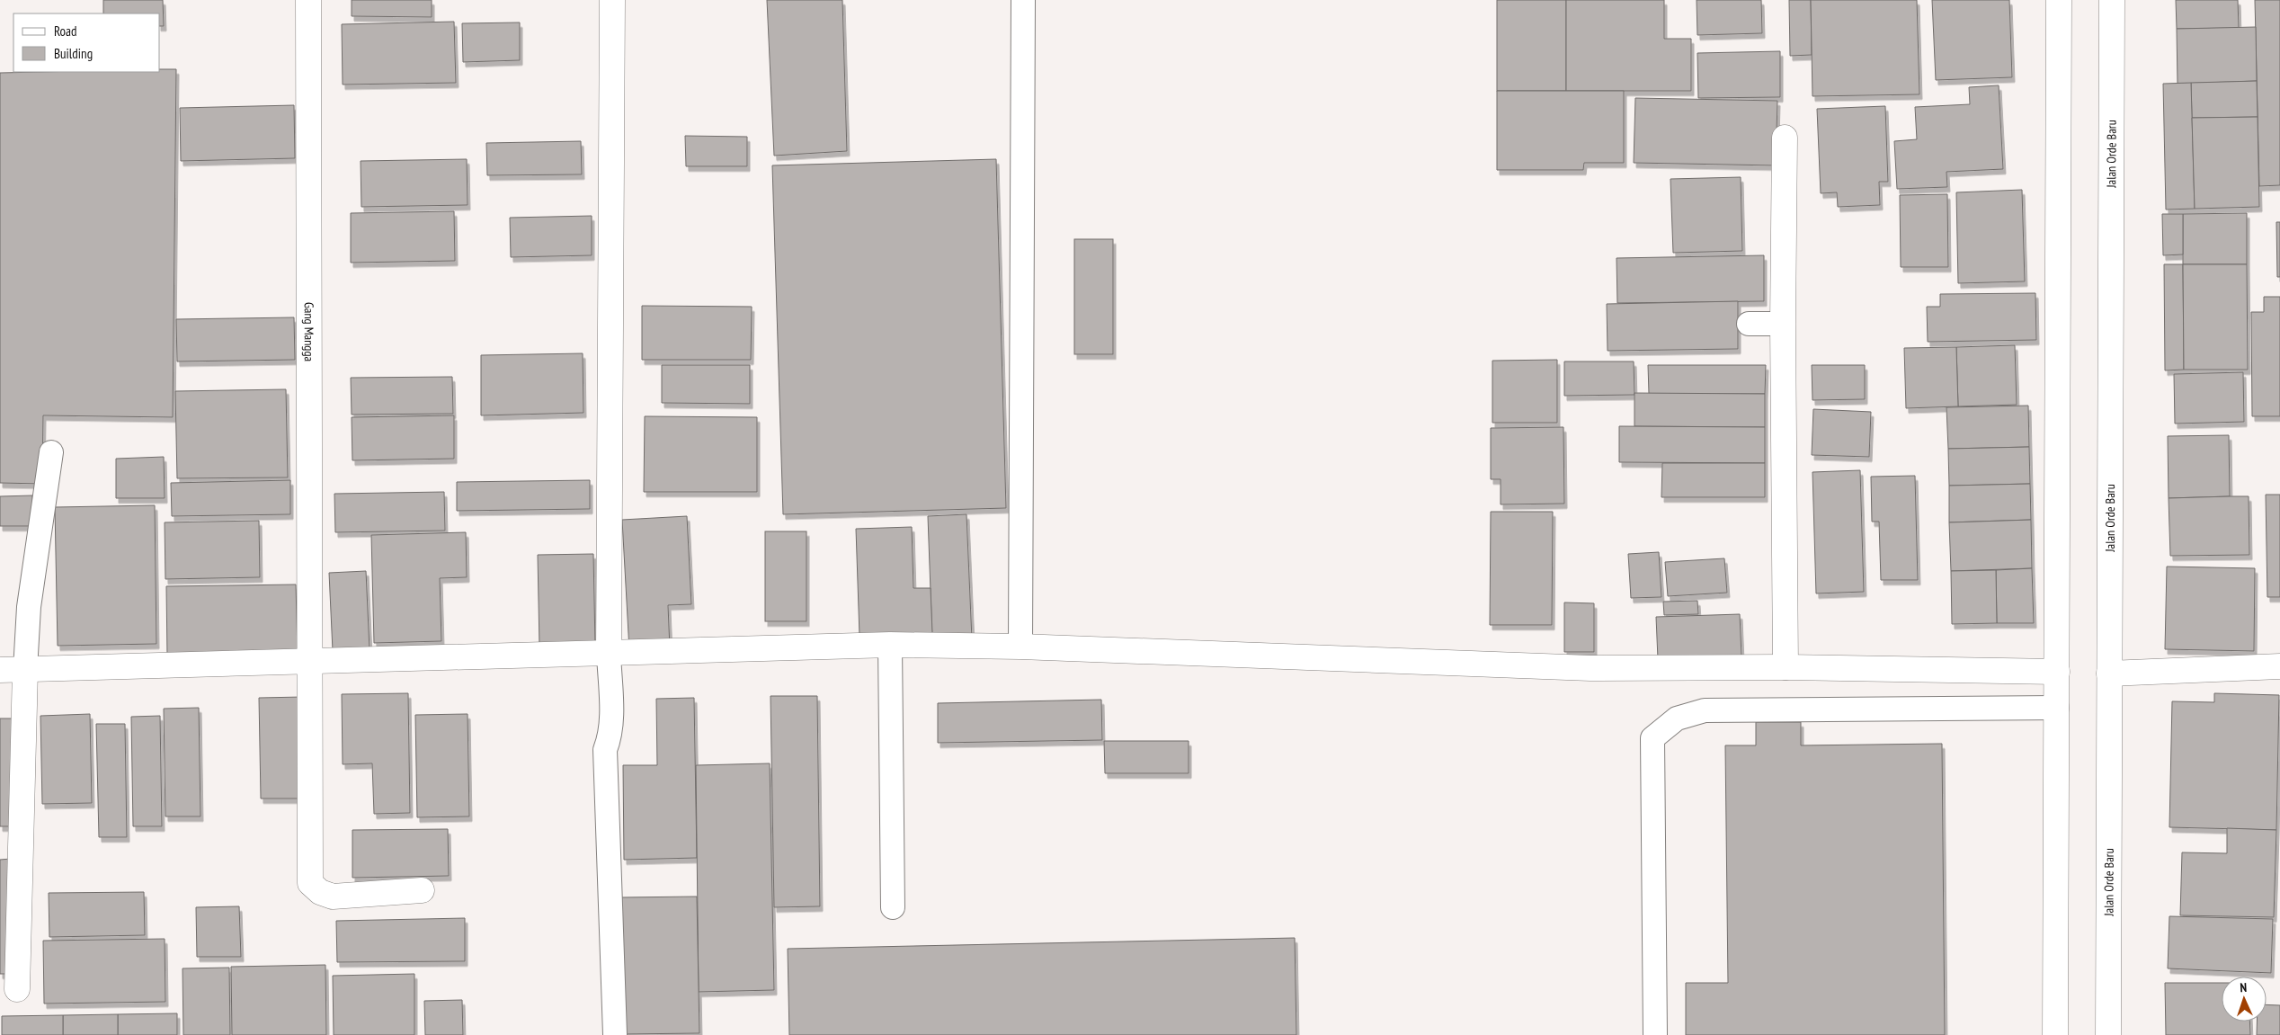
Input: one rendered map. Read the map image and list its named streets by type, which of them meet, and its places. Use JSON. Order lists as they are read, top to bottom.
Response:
{
  "streets": {
    "street": ["Jalan Orde Baru", "Gang Mangga"]
  },
  "legend": ["Road", "Building"],
  "north": "top"
}
